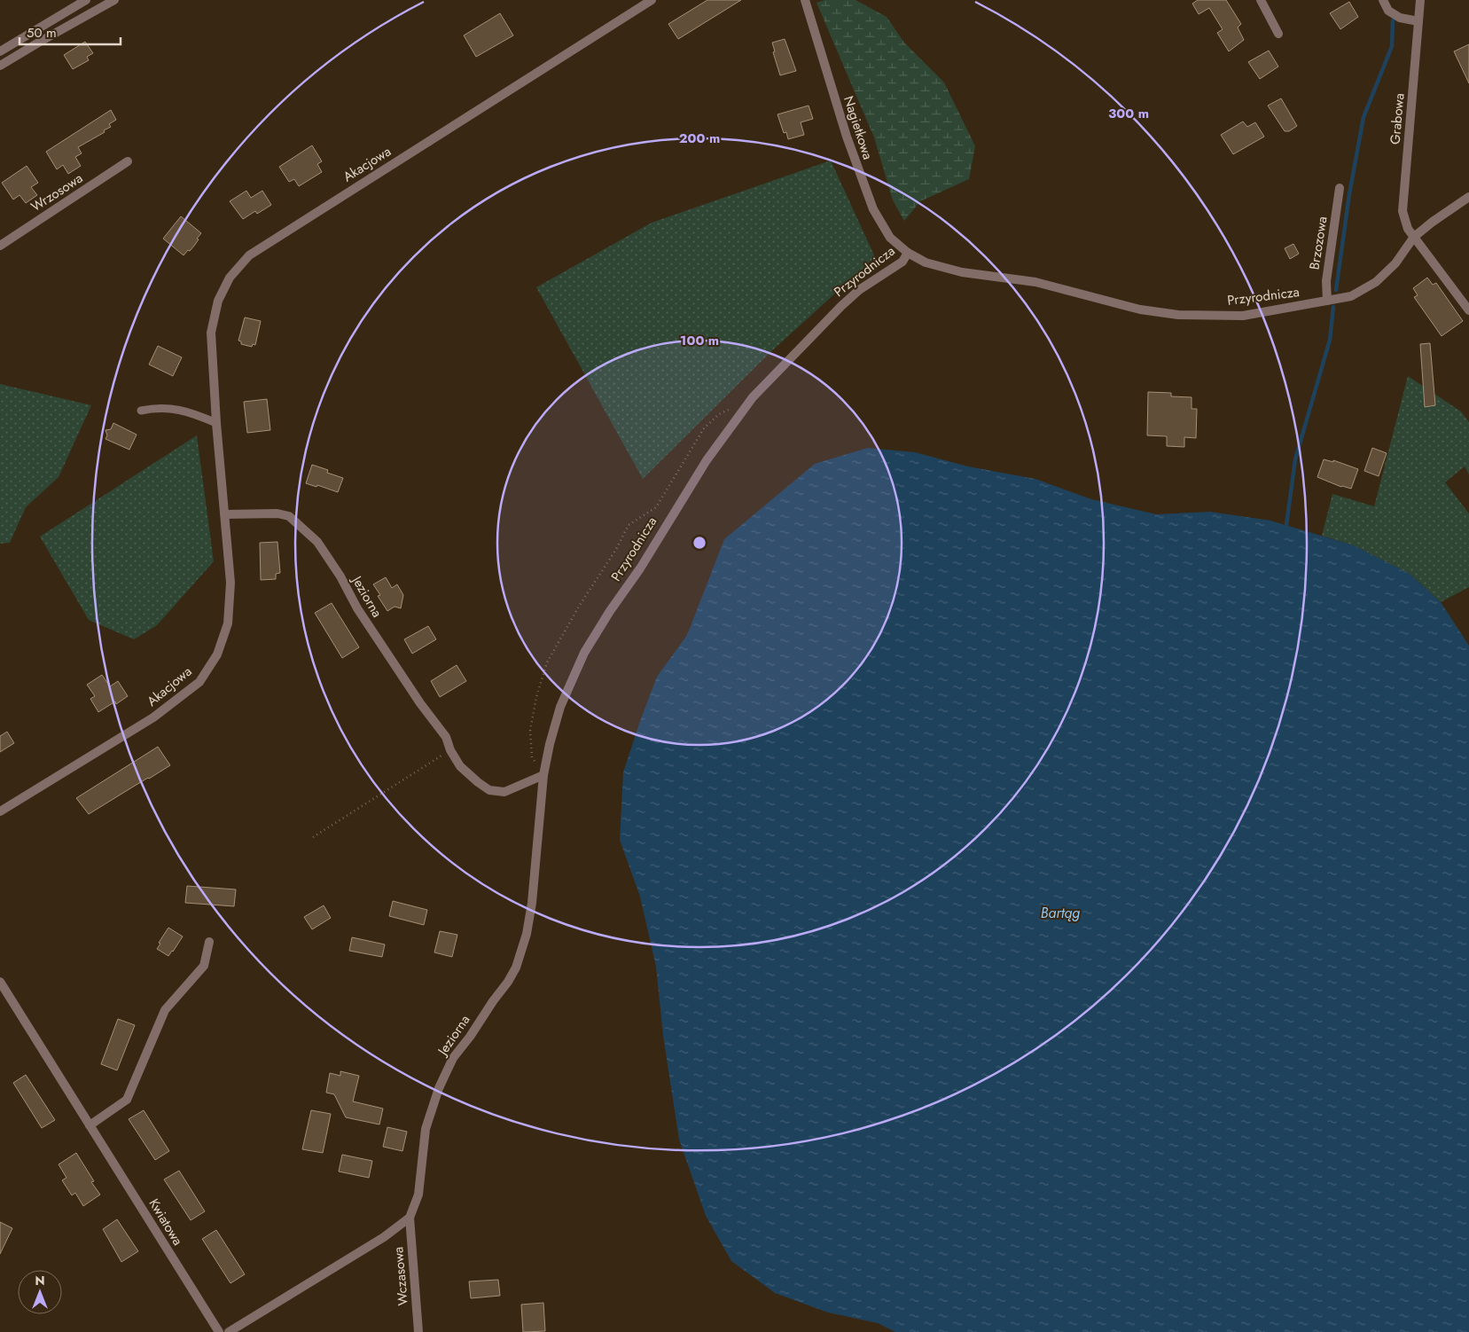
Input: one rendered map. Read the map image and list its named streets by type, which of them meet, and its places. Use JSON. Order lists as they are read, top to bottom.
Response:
{
  "streets": {
    "street": [
      "Grabowa",
      "Nagietkowa",
      "Akacjowa",
      "Wrzosowa",
      "Brzozowa",
      "Przyrodnicza",
      "Jeziorna",
      "Kwiatowa",
      "Wczasowa"
    ]
  },
  "crossings": [
    ["Grabowa", "Przyrodnicza"],
    ["Nagietkowa", "Przyrodnicza"],
    ["Akacjowa", "Jeziorna"],
    ["Brzozowa", "Przyrodnicza"],
    ["Przyrodnicza", "Jeziorna"],
    ["Jeziorna", "Wczasowa"]
  ],
  "water": ["Bartąg"],
  "scale_bar": "50 m",
  "north": "top",
  "rings": ["300 m", "200 m", "100 m"]
}
